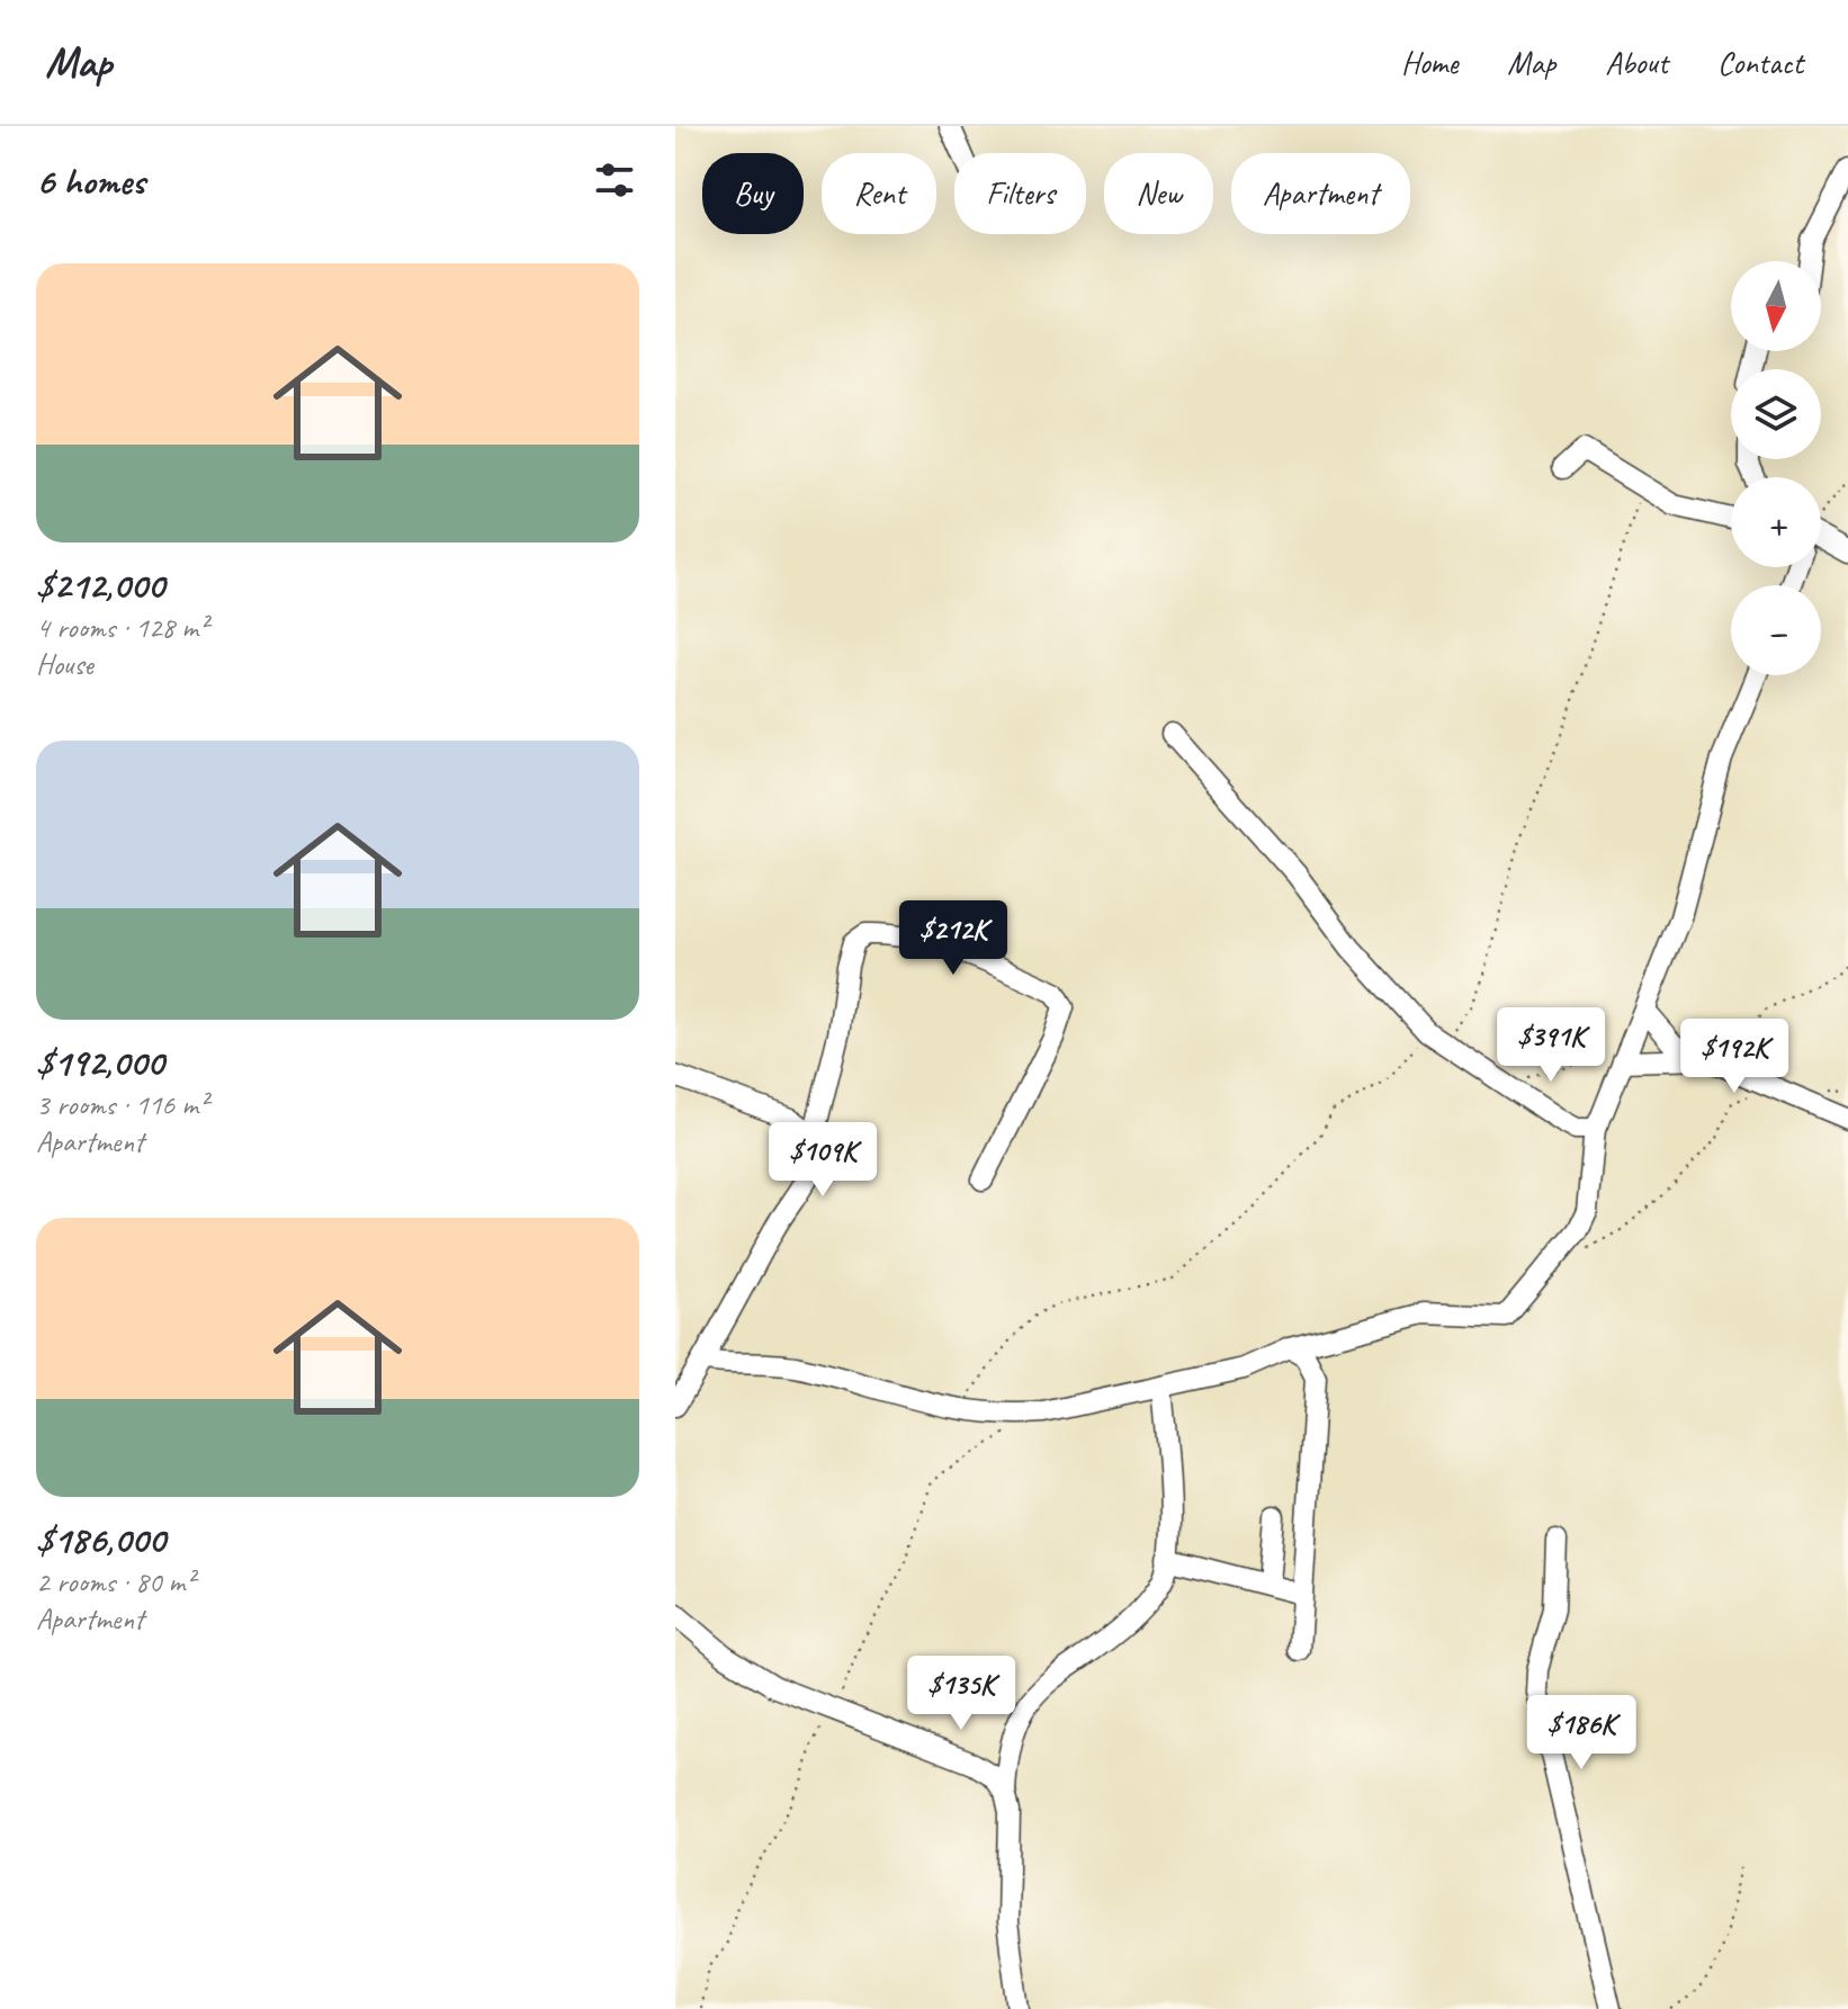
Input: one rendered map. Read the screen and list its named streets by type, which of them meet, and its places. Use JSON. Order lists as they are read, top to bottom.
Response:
{
  "north": "bottom",
  "page": {
    "header": "Map",
    "nav": [
      "Home",
      "Map",
      "About",
      "Contact"
    ],
    "heading": "6 homes",
    "chip": [
      "Buy",
      "Rent",
      "Filters",
      "New",
      "Apartment"
    ],
    "list": [
      {
        "name": "$212,000",
        "note": "4 rooms · 128 m² · House"
      },
      {
        "name": "$192,000",
        "note": "3 rooms · 116 m² · Apartment"
      },
      {
        "name": "$186,000",
        "note": "2 rooms · 80 m² · Apartment"
      }
    ],
    "map_buttons": ["+", "−"],
    "price": [
      "$212K",
      "$391K",
      "$192K",
      "$109K",
      "$135K",
      "$186K"
    ]
  }
}
